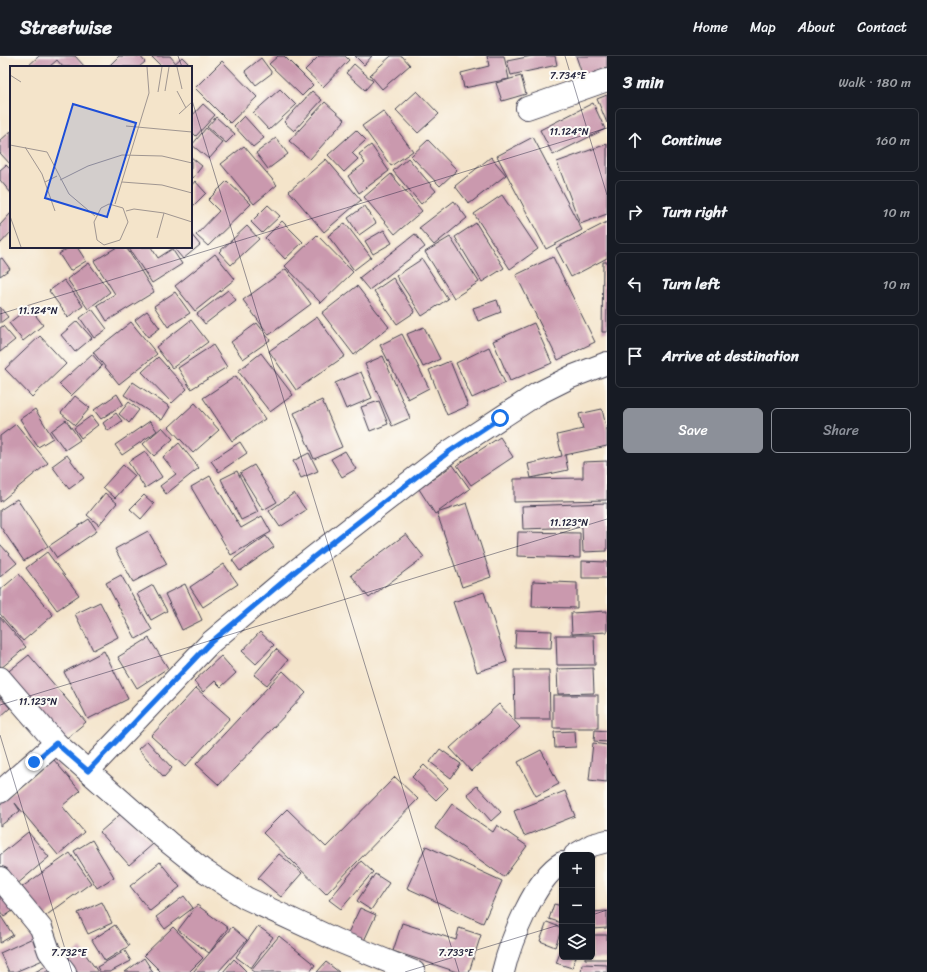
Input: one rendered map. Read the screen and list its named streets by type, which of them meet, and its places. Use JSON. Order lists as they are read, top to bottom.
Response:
{
  "page": {
    "header": "Streetwise",
    "nav": [
      "Home",
      "Map",
      "About",
      "Contact"
    ],
    "heading": ["3 min", "Walk · 180 m"],
    "list": [
      ["Continue", "160 m"],
      ["Turn right", "10 m"],
      ["Turn left", "10 m"],
      "Arrive at destination"
    ],
    "buttons": ["Save", "Share"],
    "map_buttons": ["+", "−"]
  },
  "coordinates": [
    "7.734°E",
    "11.124°N",
    "11.123°N",
    "7.732°E",
    "7.733°E"
  ]
}
